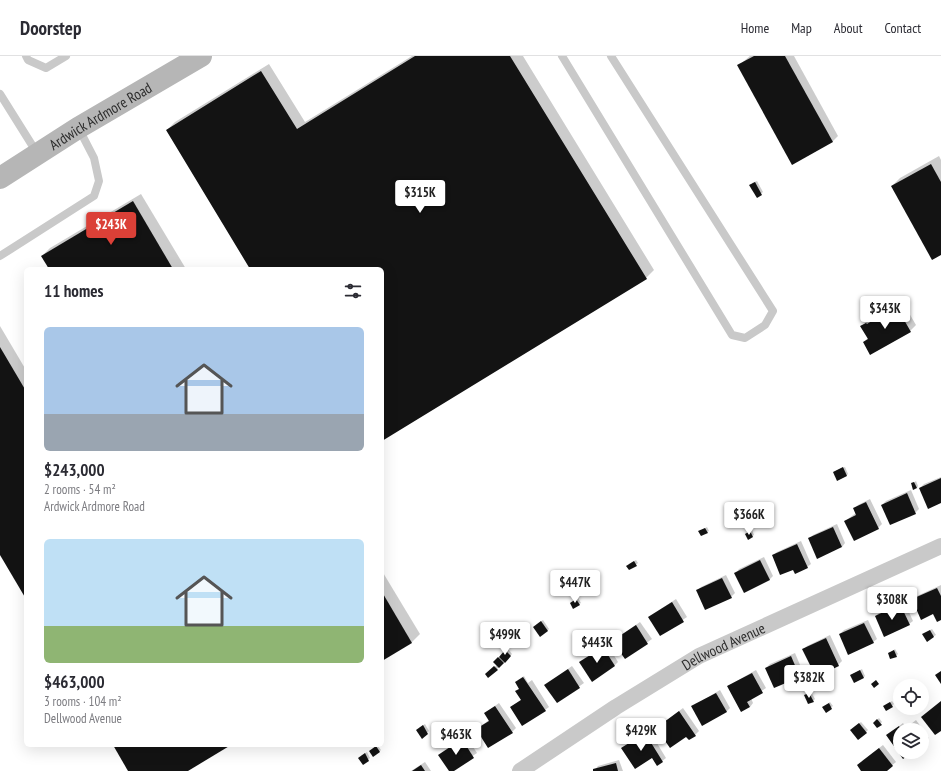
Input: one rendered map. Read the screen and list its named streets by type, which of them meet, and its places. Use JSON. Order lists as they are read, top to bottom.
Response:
{
  "streets": {
    "main road": ["Ardwick Ardmore Road"],
    "street": ["Dellwood Avenue"]
  },
  "page": {
    "header": "Doorstep",
    "nav": [
      "Home",
      "Map",
      "About",
      "Contact"
    ],
    "price": [
      "$315K",
      "$243K",
      "$343K",
      "$366K",
      "$447K",
      "$308K",
      "$499K",
      "$443K",
      "$382K",
      "$429K",
      "$463K"
    ],
    "heading": "11 homes",
    "list": [
      {
        "name": "$243,000",
        "note": "2 rooms · 54 m² · Ardwick Ardmore Road"
      },
      {
        "name": "$463,000",
        "note": "3 rooms · 104 m² · Dellwood Avenue"
      }
    ]
  }
}
